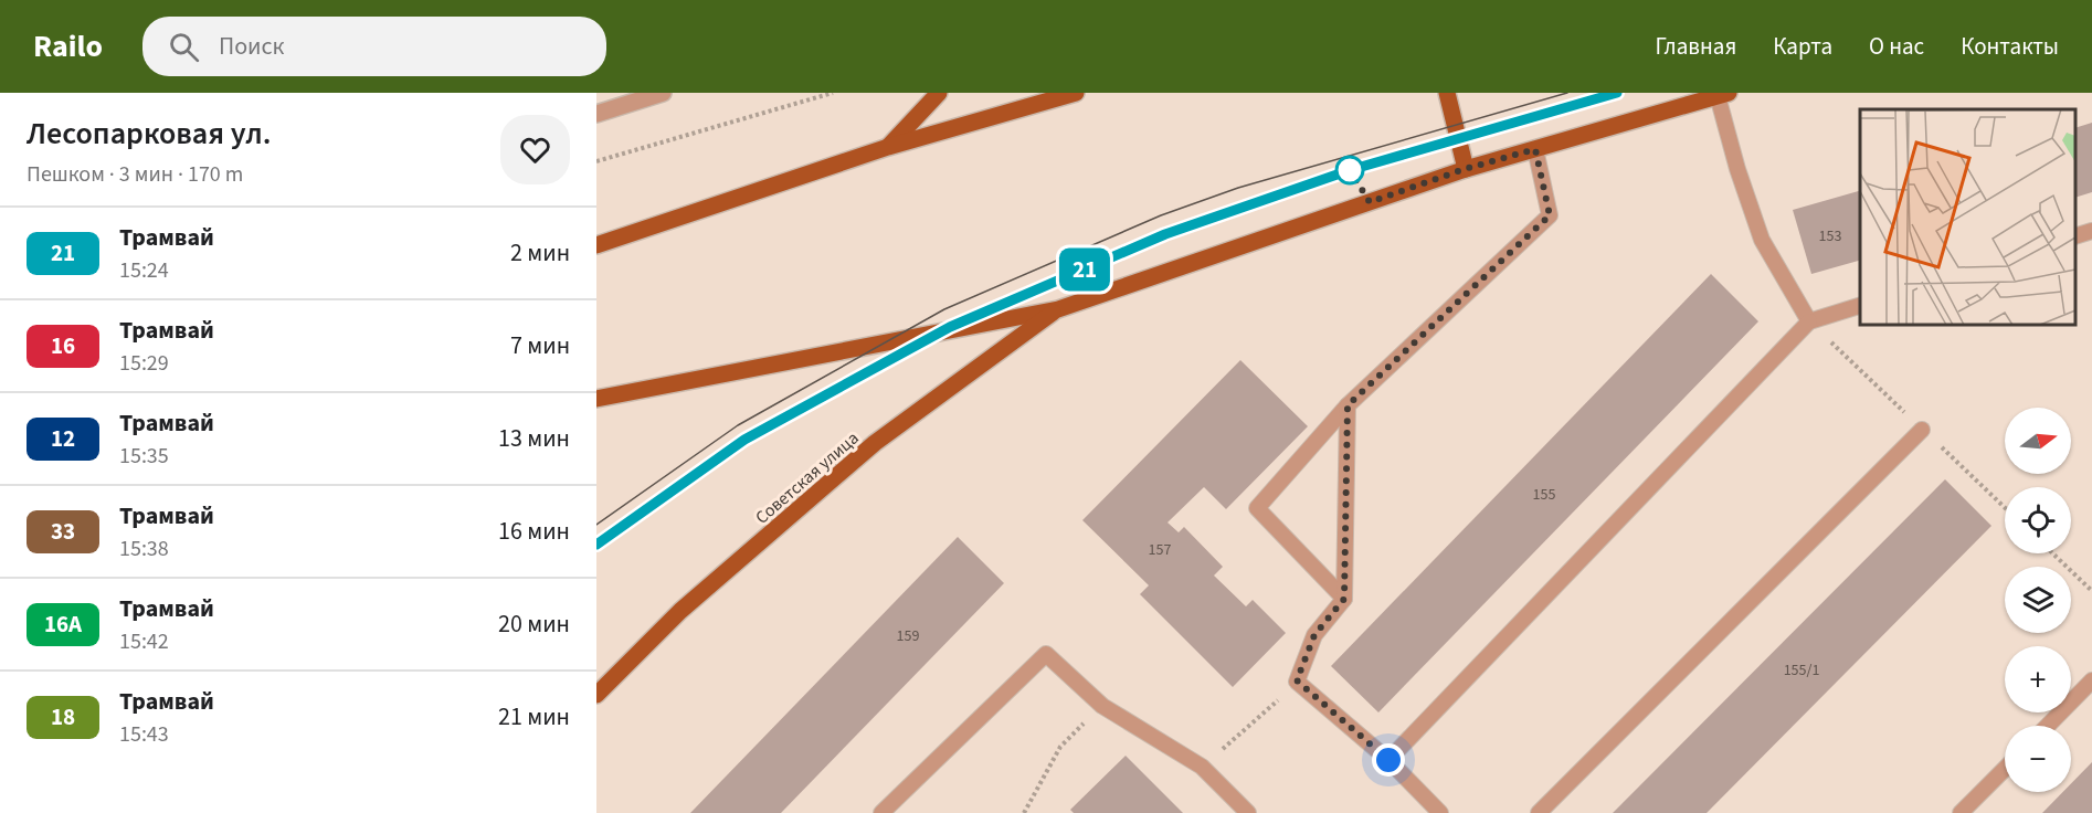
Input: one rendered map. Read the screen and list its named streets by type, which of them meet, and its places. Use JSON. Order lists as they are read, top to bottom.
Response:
{
  "streets": {
    "main road": ["Советская улица"]
  },
  "lines": ["tram line 21"],
  "house_numbers": [
    "153",
    "155",
    "157",
    "159",
    "155/1"
  ],
  "north": "right",
  "page": {
    "header": "Railo",
    "search": "Поиск",
    "nav": [
      "Главная",
      "Карта",
      "О нас",
      "Контакты"
    ],
    "heading": ["Лесопарковая ул.", "Пешком · 3 мин · 170 m"],
    "on_map": "21",
    "list": [
      {
        "mark": "21",
        "name": "Трамвай",
        "note": "15:24",
        "value": "2 мин"
      },
      {
        "mark": "16",
        "name": "Трамвай",
        "note": "15:29",
        "value": "7 мин"
      },
      {
        "mark": "12",
        "name": "Трамвай",
        "note": "15:35",
        "value": "13 мин"
      },
      {
        "mark": "33",
        "name": "Трамвай",
        "note": "15:38",
        "value": "16 мин"
      },
      {
        "mark": "16А",
        "name": "Трамвай",
        "note": "15:42",
        "value": "20 мин"
      },
      {
        "mark": "18",
        "name": "Трамвай",
        "note": "15:43",
        "value": "21 мин"
      }
    ],
    "map_buttons": ["+", "−"]
  }
}
